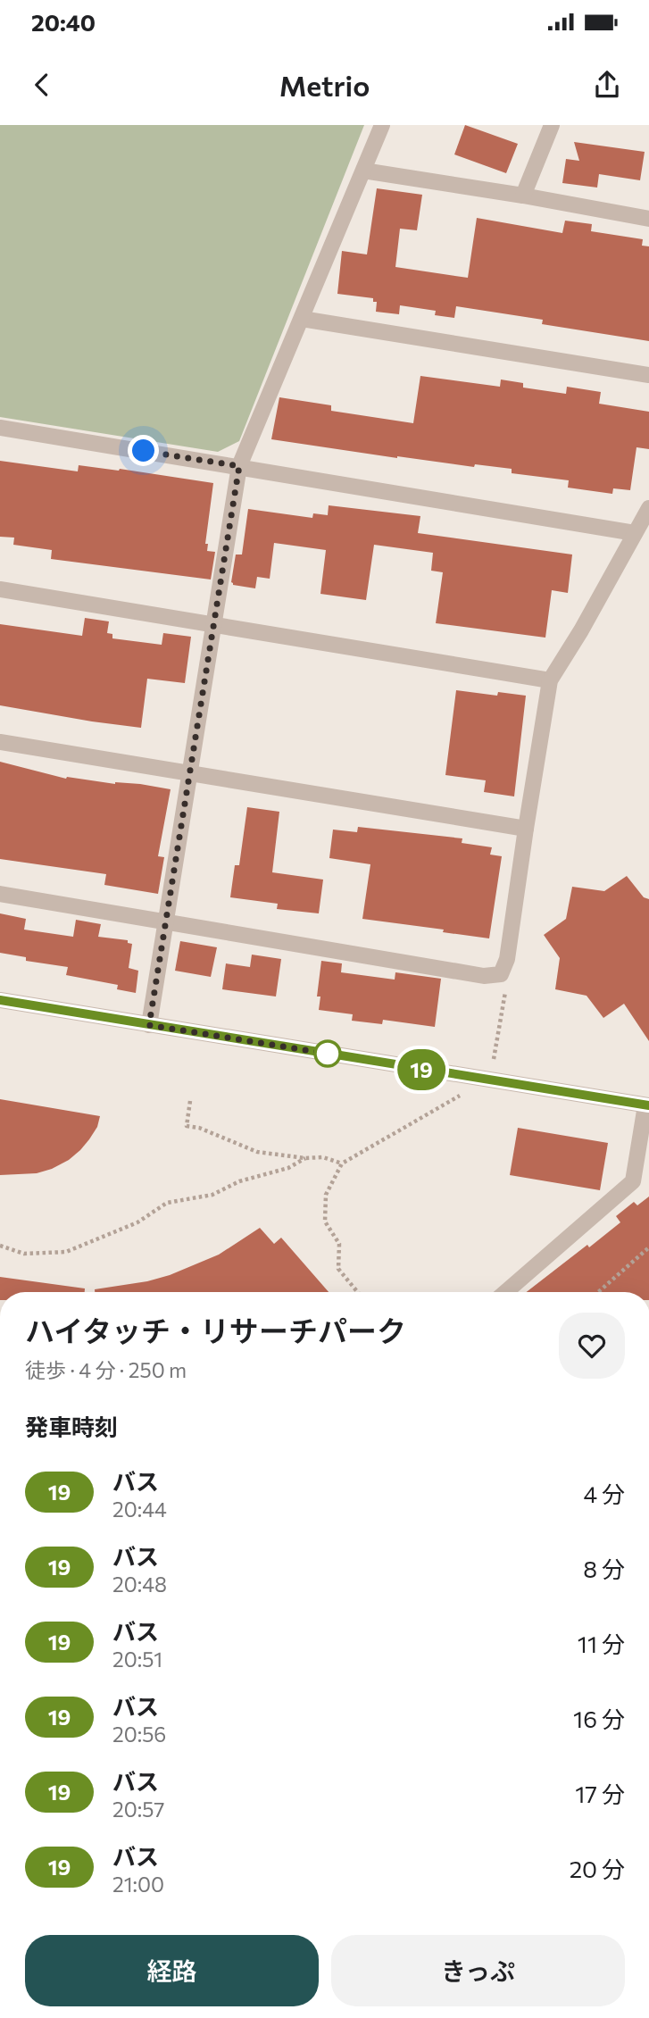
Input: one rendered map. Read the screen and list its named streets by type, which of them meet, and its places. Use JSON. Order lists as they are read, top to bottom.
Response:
{
  "lines": ["bus line 19"],
  "page": {
    "status": "20:40",
    "header": "Metrio",
    "on_map": "19",
    "heading": [
      ["ハイタッチ・リサーチパーク", "徒歩 · 4 分 · 250 m"],
      "発車時刻"
    ],
    "list": [
      {
        "mark": "19",
        "name": "バス",
        "note": "20:44",
        "value": "4 分"
      },
      {
        "mark": "19",
        "name": "バス",
        "note": "20:48",
        "value": "8 分"
      },
      {
        "mark": "19",
        "name": "バス",
        "note": "20:51",
        "value": "11 分"
      },
      {
        "mark": "19",
        "name": "バス",
        "note": "20:56",
        "value": "16 分"
      },
      {
        "mark": "19",
        "name": "バス",
        "note": "20:57",
        "value": "17 分"
      },
      {
        "mark": "19",
        "name": "バス",
        "note": "21:00",
        "value": "20 分"
      }
    ],
    "buttons": ["経路", "きっぷ"]
  }
}
